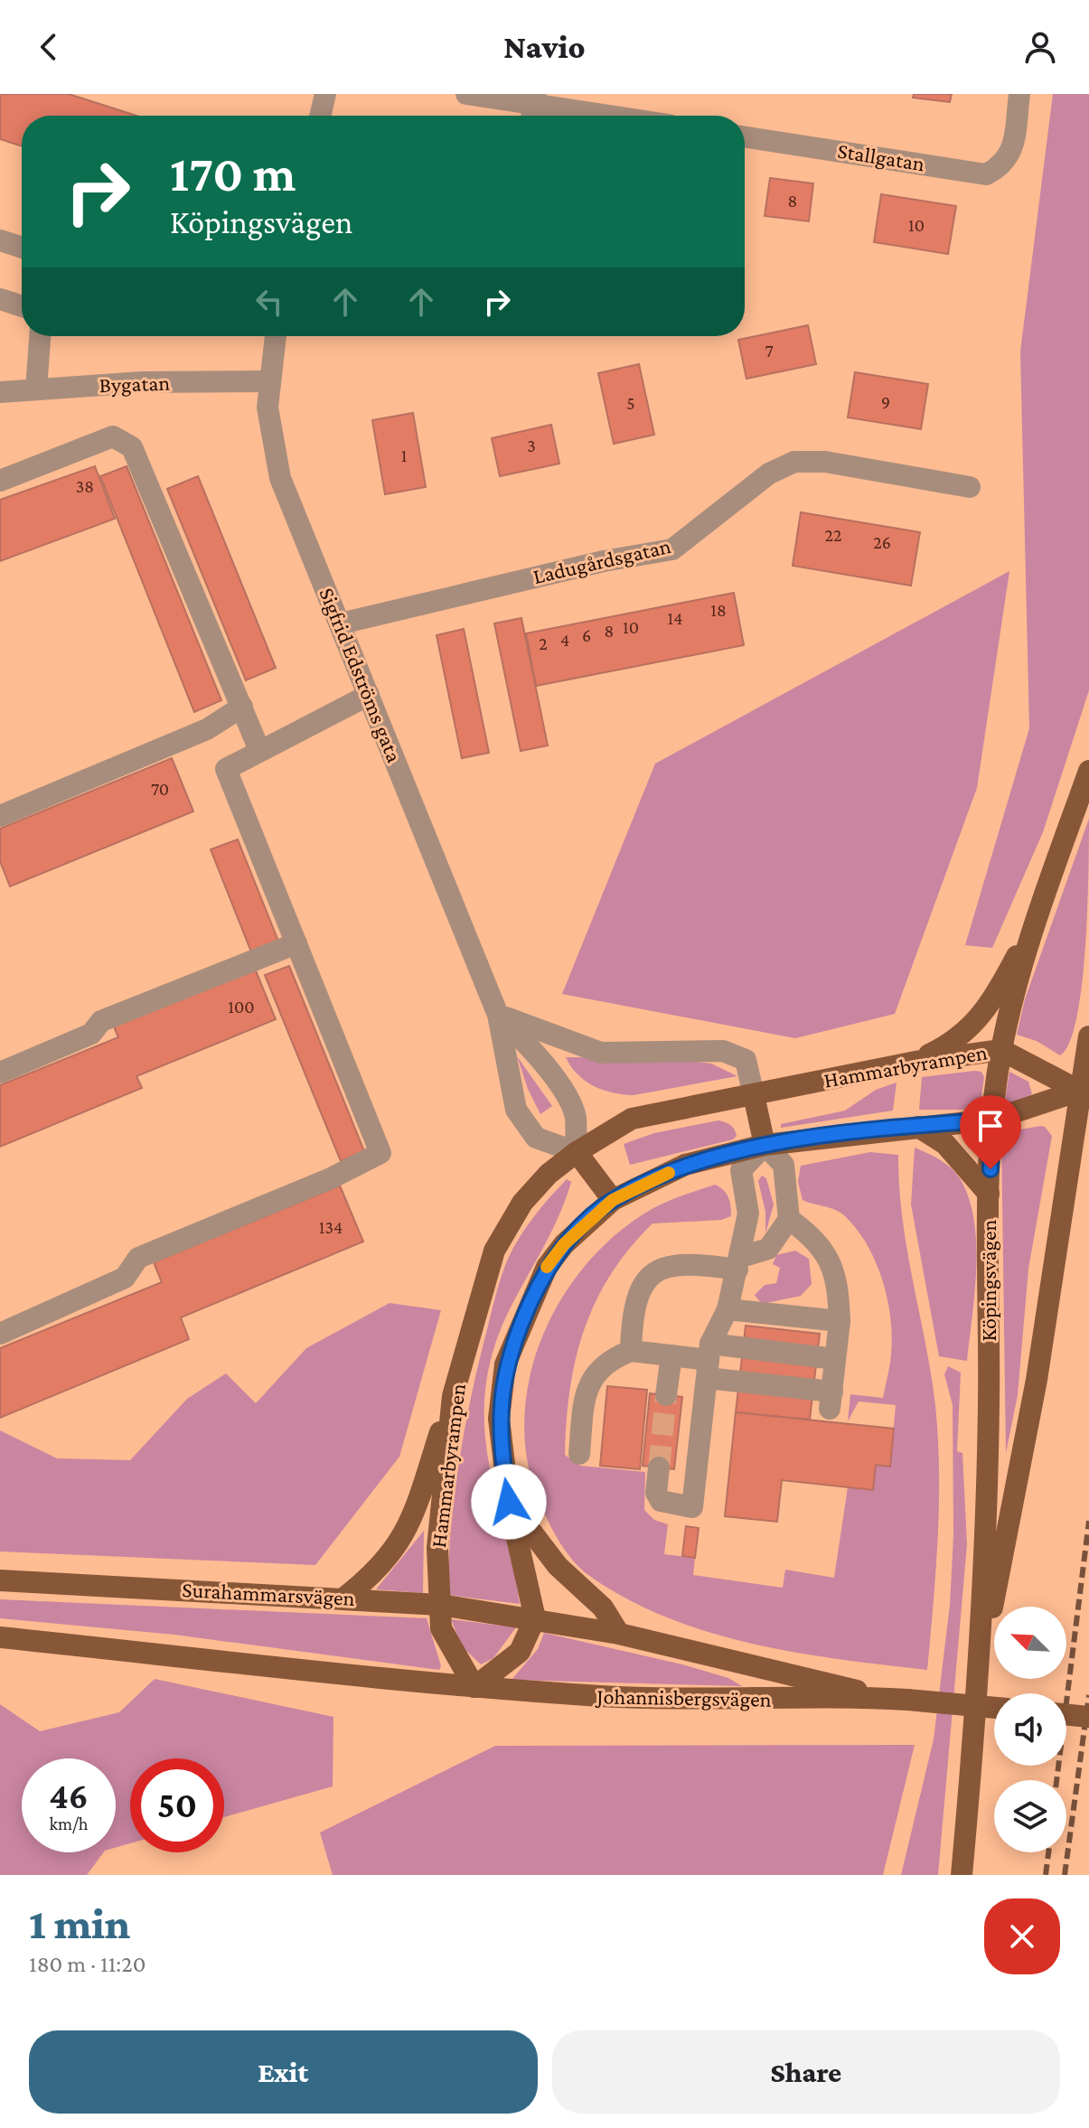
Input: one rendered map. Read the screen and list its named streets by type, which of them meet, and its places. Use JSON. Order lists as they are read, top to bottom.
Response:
{
  "streets": {
    "main road": [
      "Hammarbyrampen",
      "Köpingsvägen",
      "Surahammarsvägen",
      "Johannisbergsvägen"
    ],
    "street": [
      "Stallgatan",
      "Bygatan",
      "Ladugårdsgatan",
      "Sigfrid Edströms gata"
    ]
  },
  "crossings": [
    ["Bygatan", "Sigfrid Edströms gata"],
    ["Ladugårdsgatan", "Sigfrid Edströms gata"],
    ["Sigfrid Edströms gata", "Hammarbyrampen"],
    ["Hammarbyrampen", "Köpingsvägen"],
    ["Hammarbyrampen", "Surahammarsvägen"],
    ["Hammarbyrampen", "Johannisbergsvägen"],
    ["Surahammarsvägen", "Johannisbergsvägen"]
  ],
  "house_numbers": [
    "8",
    "10",
    "7",
    "9",
    "5",
    "3",
    "1",
    "38",
    "22",
    "26",
    "18",
    "14",
    "10",
    "8",
    "6",
    "4",
    "2",
    "70",
    "100",
    "134"
  ],
  "north": "top left",
  "page": {
    "header": "Navio",
    "turn": ["170 m", "Köpingsvägen"],
    "speed": "46 km/h",
    "limit": "50",
    "heading": ["1 min", "180 m · 11:20"],
    "buttons": ["Exit", "Share"]
  }
}
